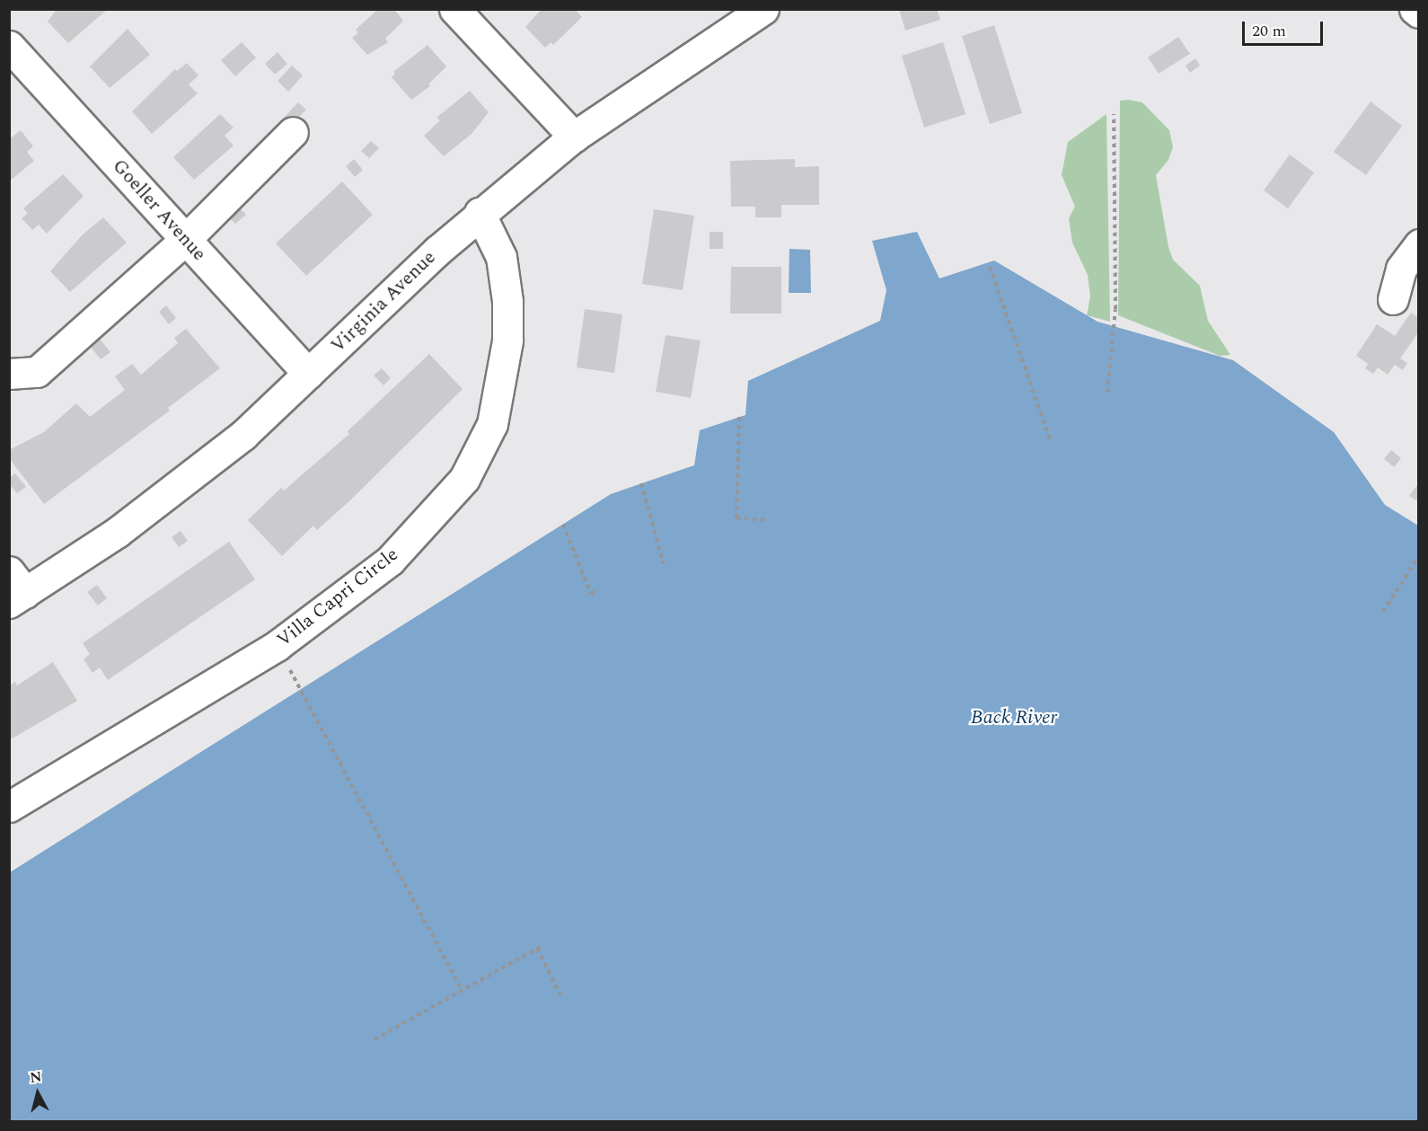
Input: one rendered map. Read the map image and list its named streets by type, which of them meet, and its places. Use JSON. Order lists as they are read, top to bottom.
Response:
{
  "streets": {
    "street": ["Goeller Avenue", "Virginia Avenue", "Villa Capri Circle"]
  },
  "crossings": [
    ["Goeller Avenue", "Virginia Avenue"],
    ["Virginia Avenue", "Villa Capri Circle"]
  ],
  "water": ["Back River"],
  "scale_bar": "20 m",
  "north": "top"
}
